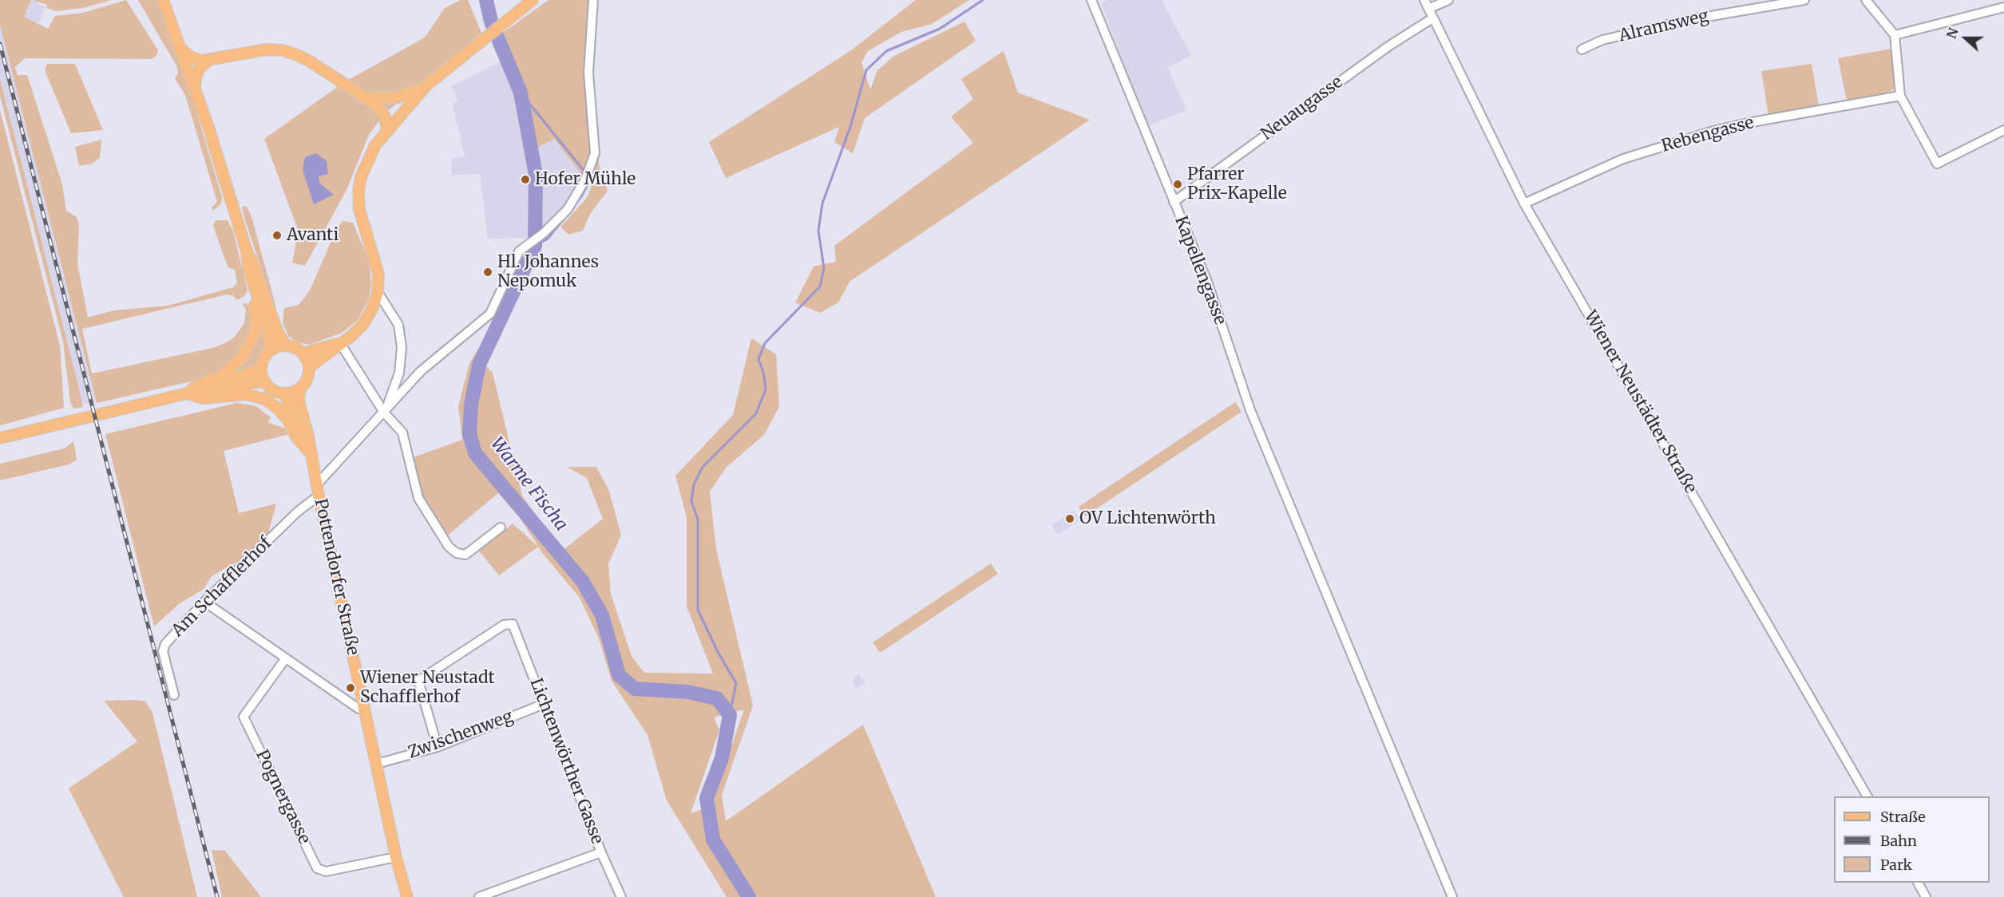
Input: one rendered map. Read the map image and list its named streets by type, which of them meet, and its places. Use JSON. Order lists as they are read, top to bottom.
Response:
{
  "streets": {
    "main road": ["Pottendorfer Straße"],
    "street": [
      "Alramsweg",
      "Neuaugasse",
      "Rebengasse",
      "Kapellengasse",
      "Wiener Neustädter Straße",
      "Am Schafflerhof",
      "Zwischenweg",
      "Lichtenwörther Gasse",
      "Pognergasse"
    ]
  },
  "crossings": [
    ["Neuaugasse", "Kapellengasse"],
    ["Neuaugasse", "Wiener Neustädter Straße"],
    ["Rebengasse", "Wiener Neustädter Straße"],
    ["Pottendorfer Straße", "Am Schafflerhof"],
    ["Pottendorfer Straße", "Zwischenweg"],
    ["Pottendorfer Straße", "Pognergasse"],
    ["Zwischenweg", "Lichtenwörther Gasse"]
  ],
  "water": ["Warme Fischa"],
  "places": [
    "Hofer Mühle",
    "Pfarrer Prix-Kapelle",
    "Avanti",
    "Hl. Johannes Nepomuk",
    "OV Lichtenwörth",
    "Wiener Neustadt Schafflerhof"
  ],
  "legend": ["Straße", "Bahn", "Park"],
  "north": "left"
}
